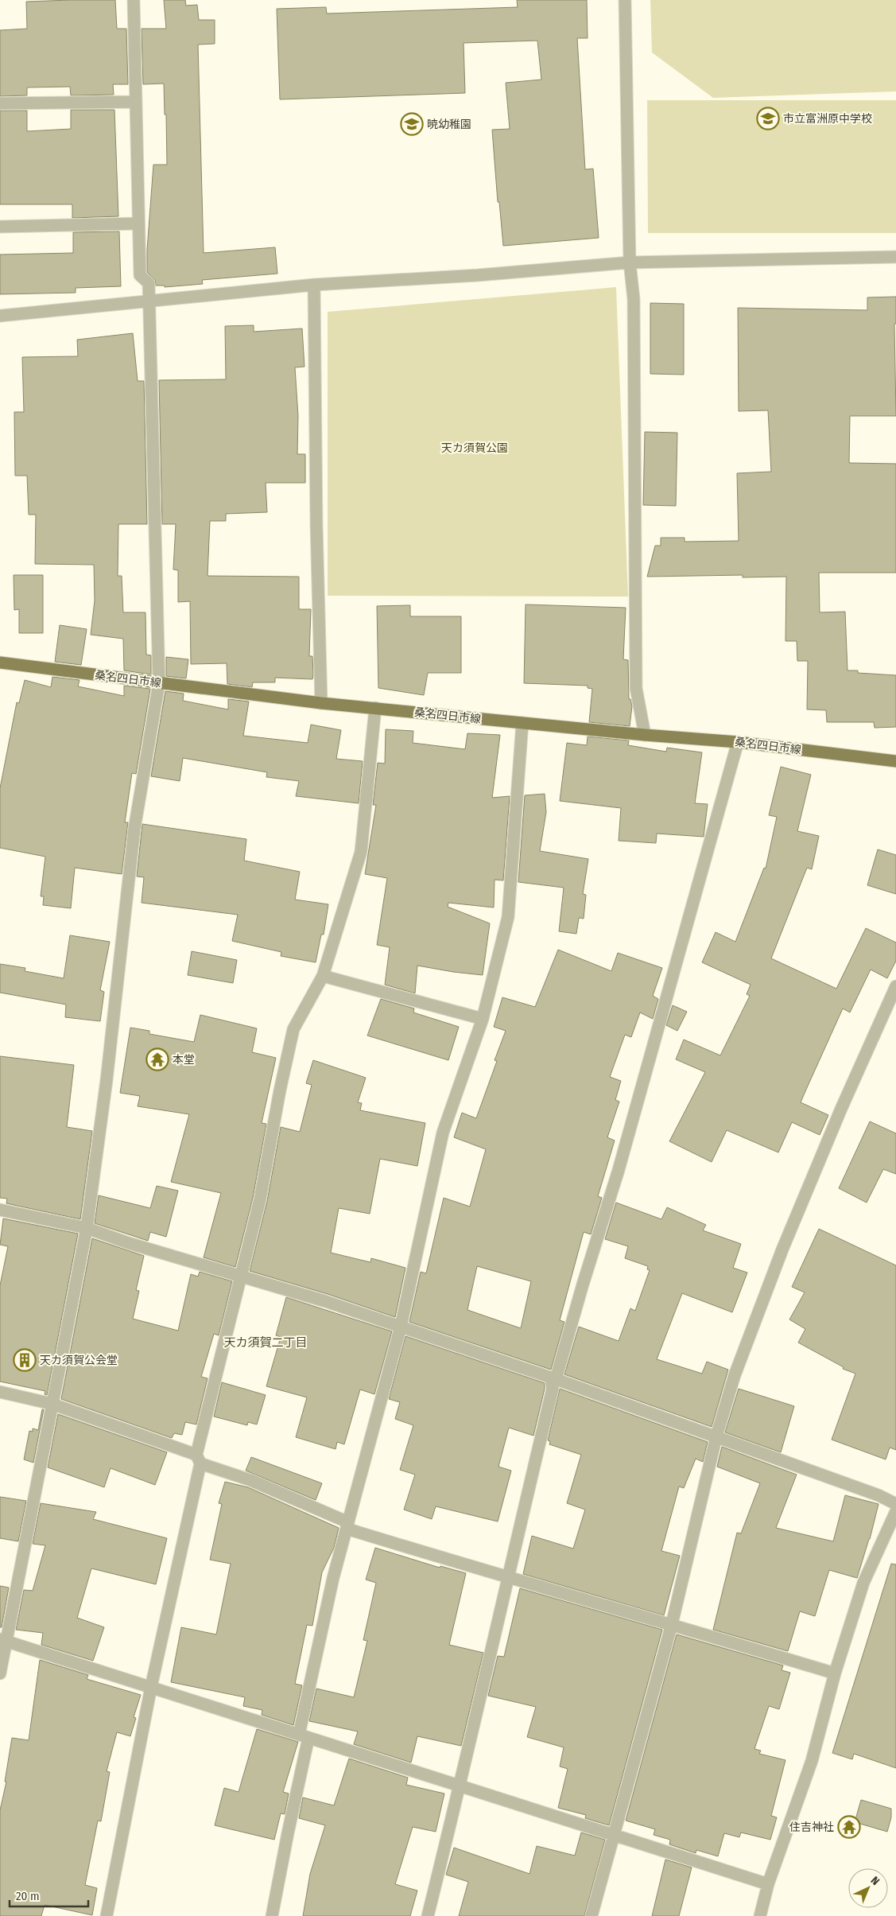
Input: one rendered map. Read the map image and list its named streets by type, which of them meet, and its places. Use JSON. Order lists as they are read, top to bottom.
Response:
{
  "streets": {
    "main road": ["桑名四日市線"]
  },
  "districts": ["天カ須賀二丁目"],
  "parks": ["天カ須賀公園"],
  "places": {
    "school or university": ["市立富洲原中学校", "暁幼稚園"],
    "temple": ["本堂", "住吉神社"],
    "building": ["天カ須賀公会堂"]
  },
  "scale_bar": "20 m",
  "north": "top right"
}
